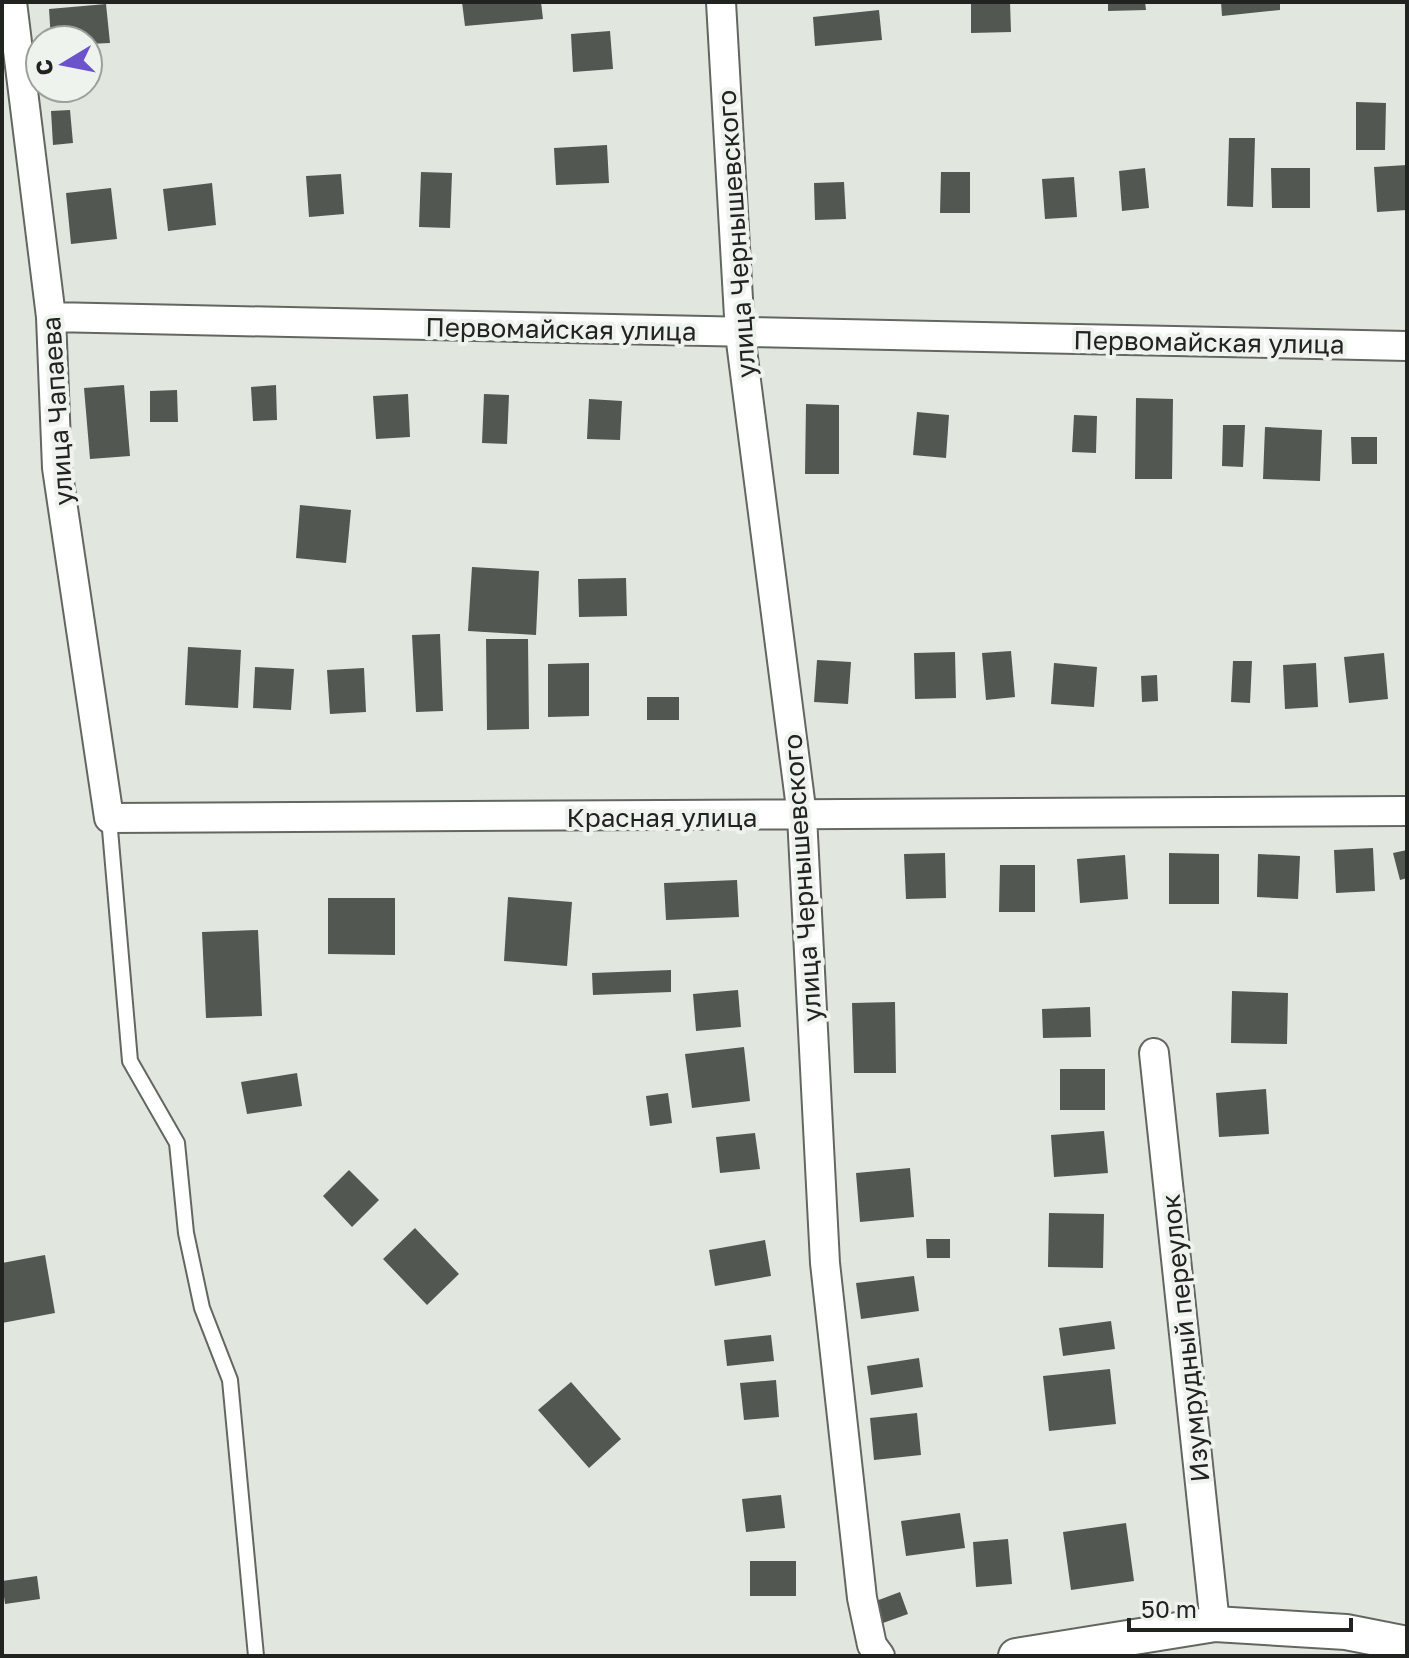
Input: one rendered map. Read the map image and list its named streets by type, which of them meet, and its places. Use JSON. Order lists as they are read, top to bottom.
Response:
{
  "streets": {
    "street": [
      "улица Чернышевского",
      "Первомайская улица",
      "улица Чапаева",
      "Красная улица",
      "Изумрудный переулок"
    ]
  },
  "crossings": [
    ["улица Чернышевского", "Первомайская улица"],
    ["улица Чернышевского", "Красная улица"],
    ["Первомайская улица", "улица Чапаева"],
    ["улица Чапаева", "Красная улица"]
  ],
  "scale_bar": "50 m",
  "north": "left"
}
